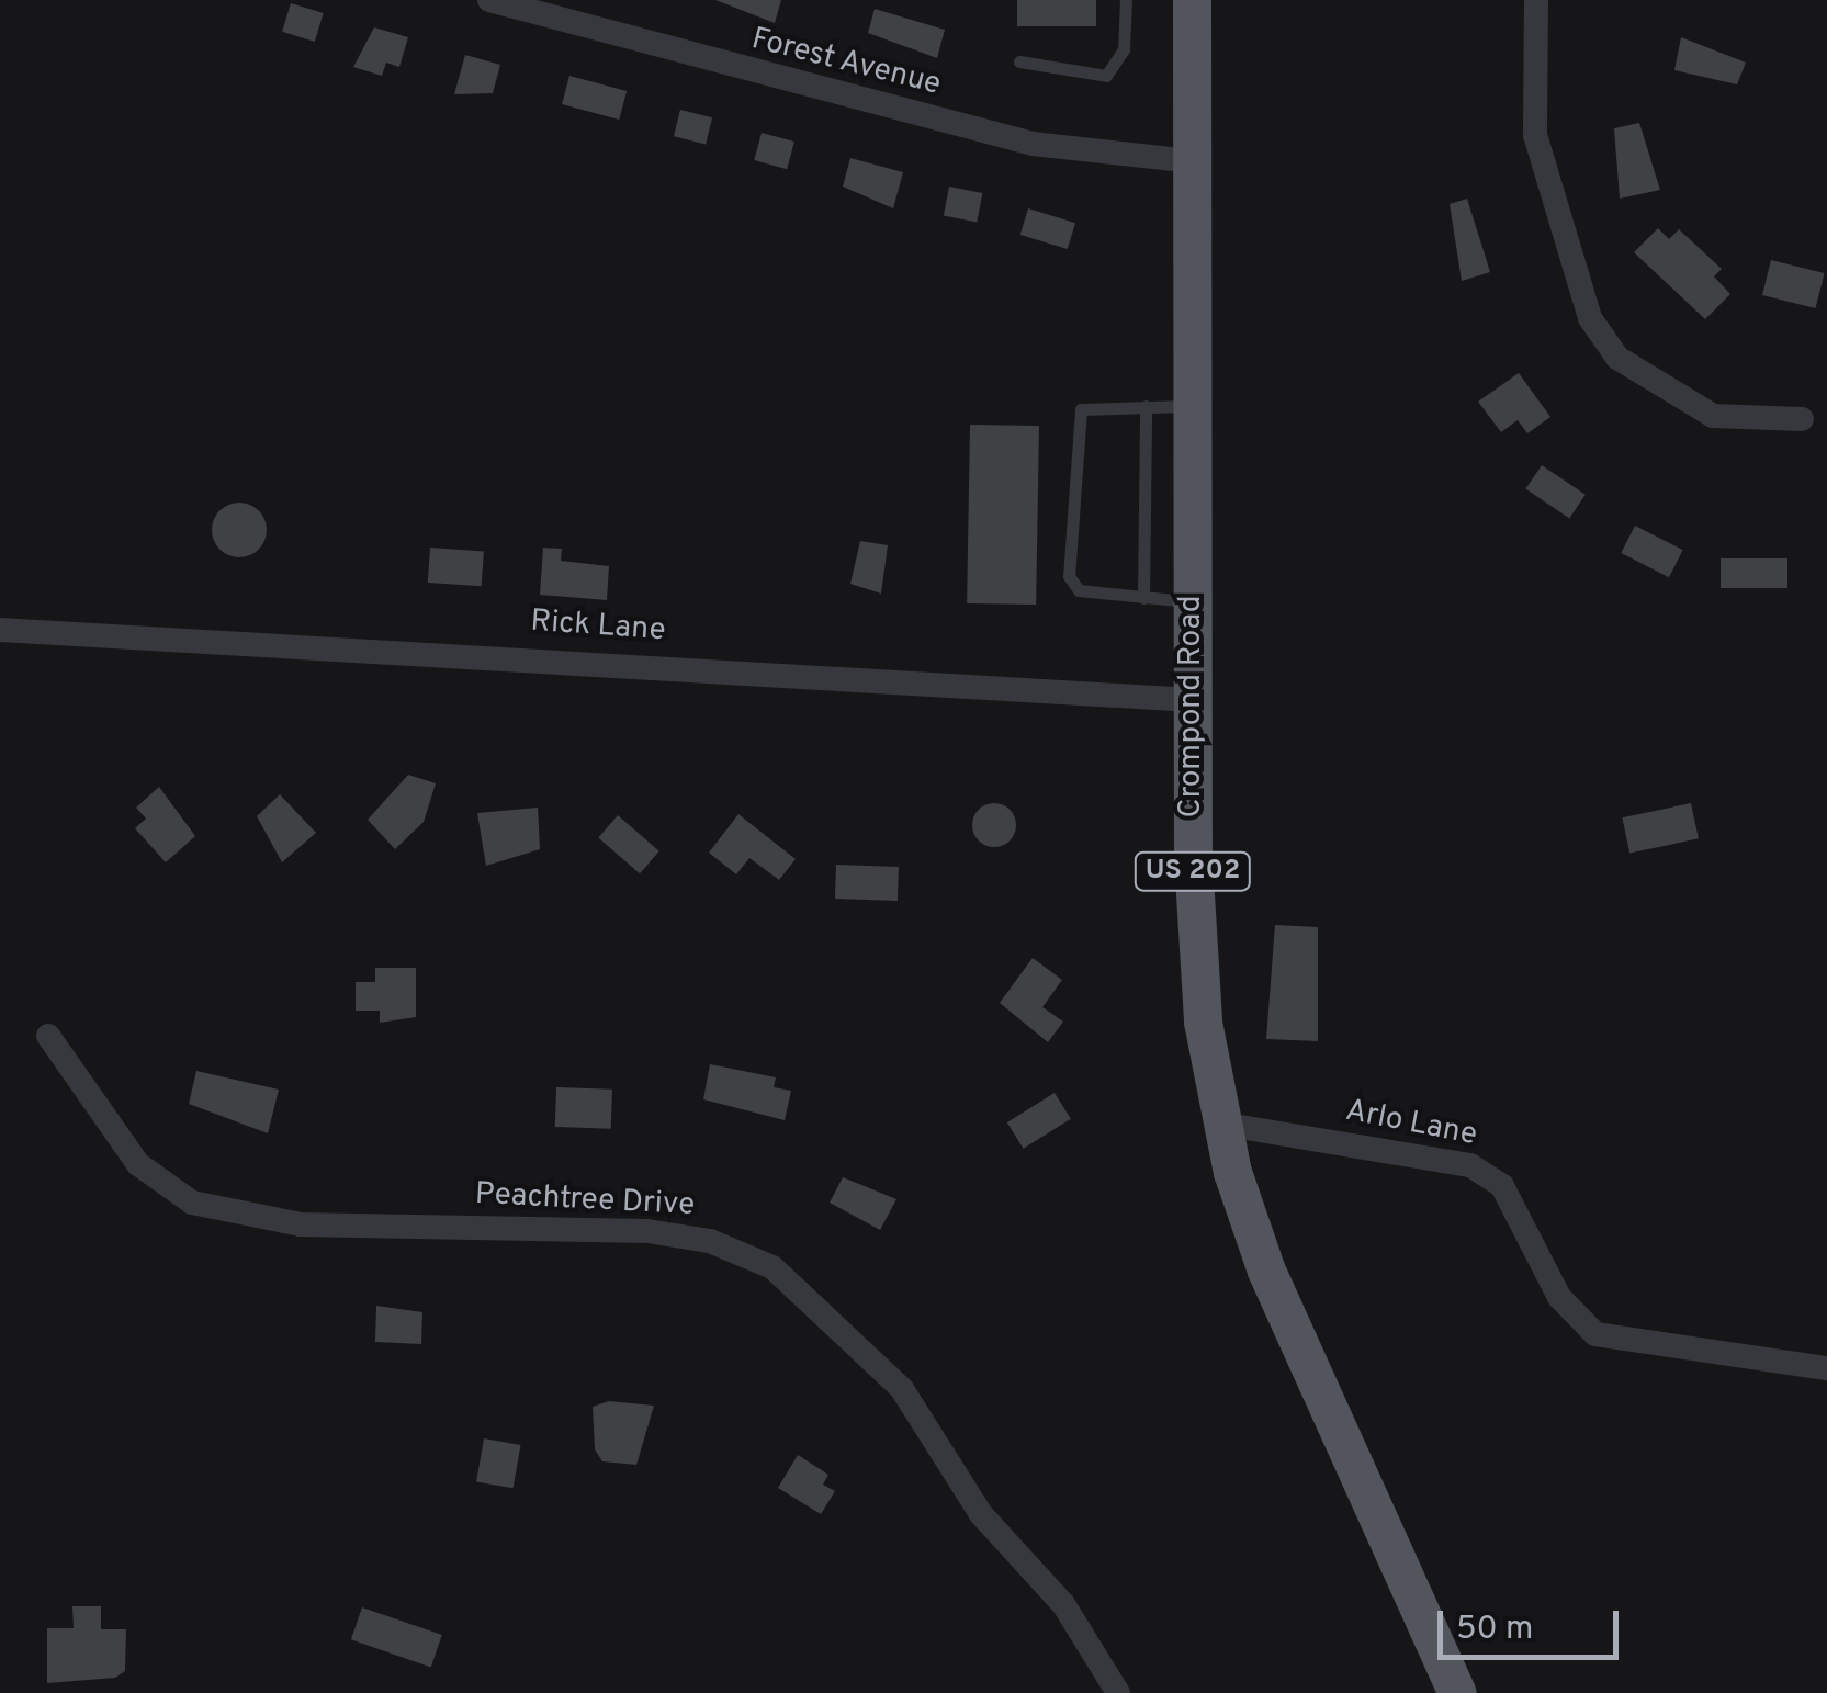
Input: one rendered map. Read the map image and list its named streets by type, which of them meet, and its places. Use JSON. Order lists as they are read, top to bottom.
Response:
{
  "streets": {
    "main road": ["Crompond Road", "US 202"],
    "street": [
      "Forest Avenue",
      "Rick Lane",
      "Arlo Lane",
      "Peachtree Drive"
    ]
  },
  "crossings": [
    ["Forest Avenue", "Crompond Road"],
    ["Rick Lane", "Crompond Road"],
    ["Crompond Road", "Arlo Lane"]
  ],
  "scale_bar": "50 m"
}
